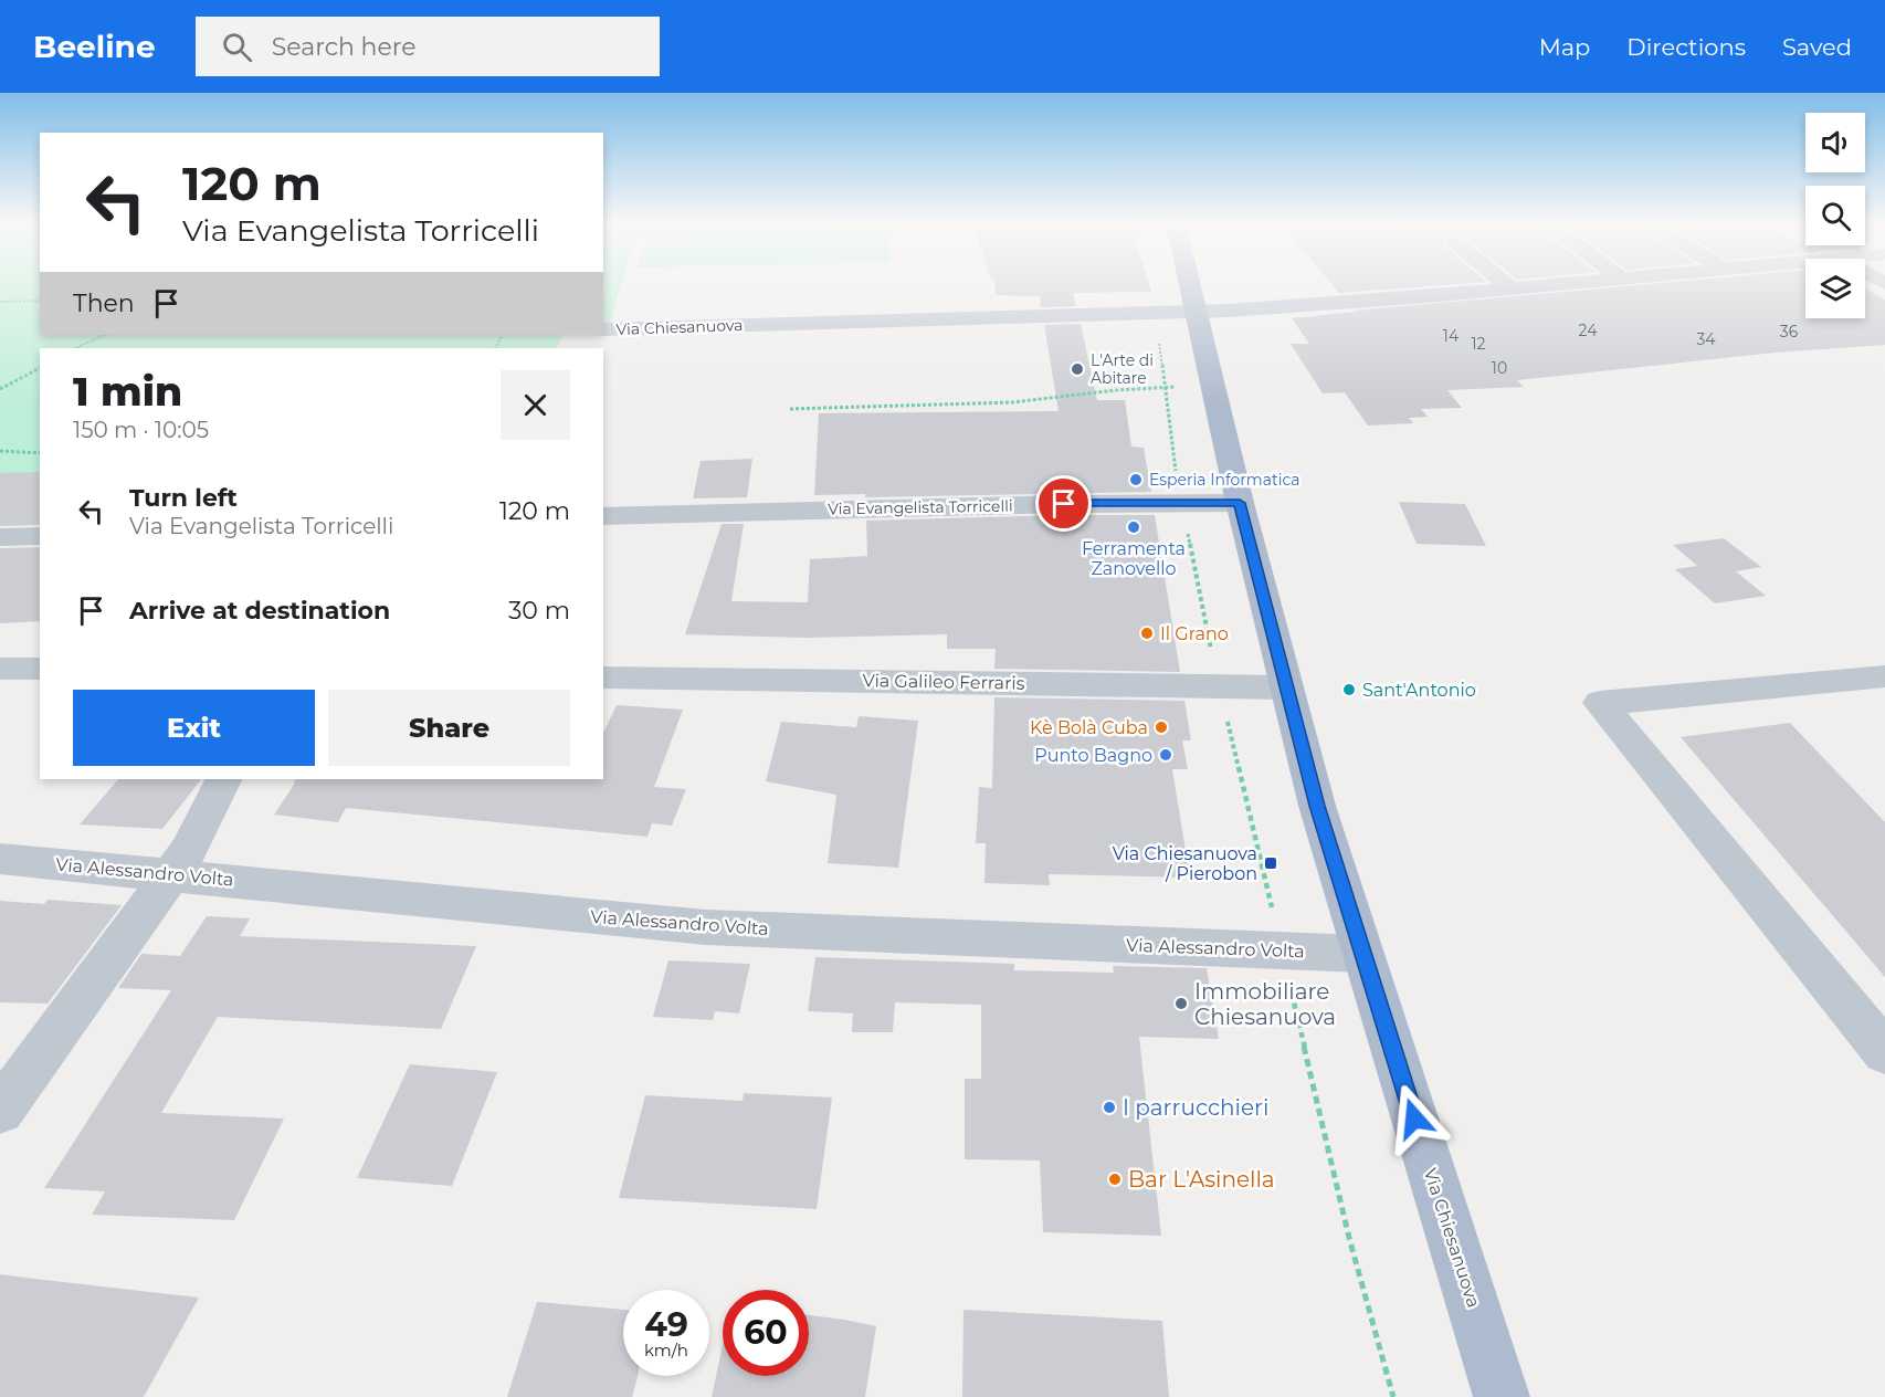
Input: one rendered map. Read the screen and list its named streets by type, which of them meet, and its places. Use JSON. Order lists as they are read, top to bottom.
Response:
{
  "streets": {
    "main road": ["Via Chiesanuova"],
    "street": ["Via Evangelista Torricelli", "Via Galileo Ferraris", "Via Alessandro Volta"]
  },
  "crossings": [
    ["Via Chiesanuova", "Via Evangelista Torricelli"],
    ["Via Chiesanuova", "Via Galileo Ferraris"],
    ["Via Chiesanuova", "Via Alessandro Volta"]
  ],
  "places": {
    "other": [
      "L'Arte di Abitare",
      "Esperia Informatica",
      "Ferramenta Zanovello",
      "Il Grano",
      "Sant'Antonio",
      "Kè Bolà Cuba",
      "Punto Bagno",
      "Immobiliare Chiesanuova",
      "I parrucchieri",
      "Bar L'Asinella"
    ],
    "transit": ["Via Chiesanuova / Pierobon"]
  },
  "house_numbers": [
    "24",
    "36",
    "14",
    "34",
    "12",
    "10"
  ],
  "page": {
    "header": "Beeline",
    "search": "Search here",
    "nav": ["Map", "Directions", "Saved"],
    "turn": ["120 m", "Via Evangelista Torricelli"],
    "then": "Then",
    "heading": ["1 min", "150 m · 10:05"],
    "list": [
      {
        "name": "Turn left",
        "note": "Via Evangelista Torricelli",
        "value": "120 m"
      },
      {
        "name": "Arrive at destination",
        "value": "30 m"
      }
    ],
    "buttons": ["Exit", "Share"],
    "speed": "49 km/h",
    "limit": "60"
  }
}
